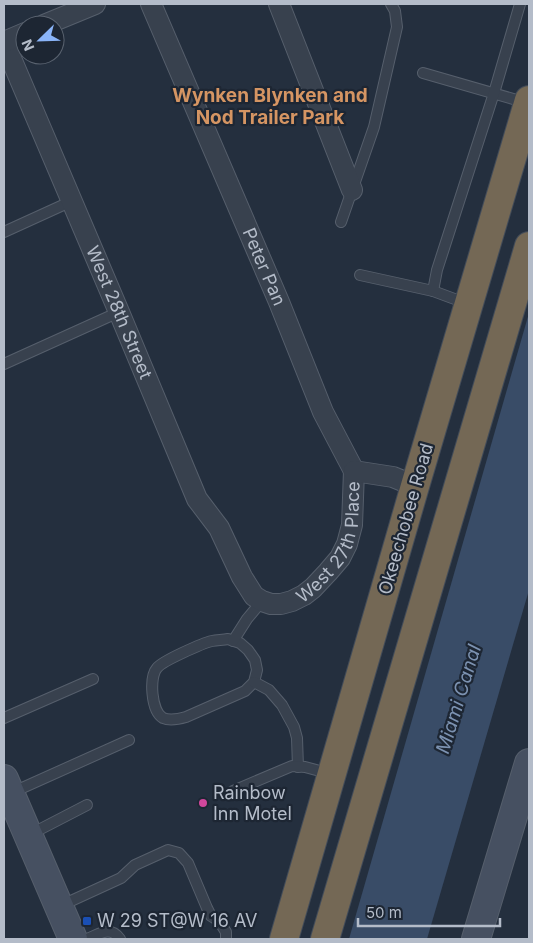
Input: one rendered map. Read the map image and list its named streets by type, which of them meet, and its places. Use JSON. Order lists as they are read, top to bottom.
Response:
{
  "streets": {
    "highway": ["Okeechobee Road"],
    "street": ["Peter Pan", "West 28th Street", "West 27th Place"]
  },
  "crossings": [
    ["Peter Pan", "West 27th Place"],
    ["West 28th Street", "West 27th Place"]
  ],
  "districts": ["Wynken Blynken and Nod Trailer Park"],
  "water": ["Miami Canal"],
  "places": {
    "other": ["Rainbow Inn Motel"],
    "transit": ["W 29 ST@W 16 AV"]
  },
  "scale_bar": "50 m",
  "north": "bottom left"
}
